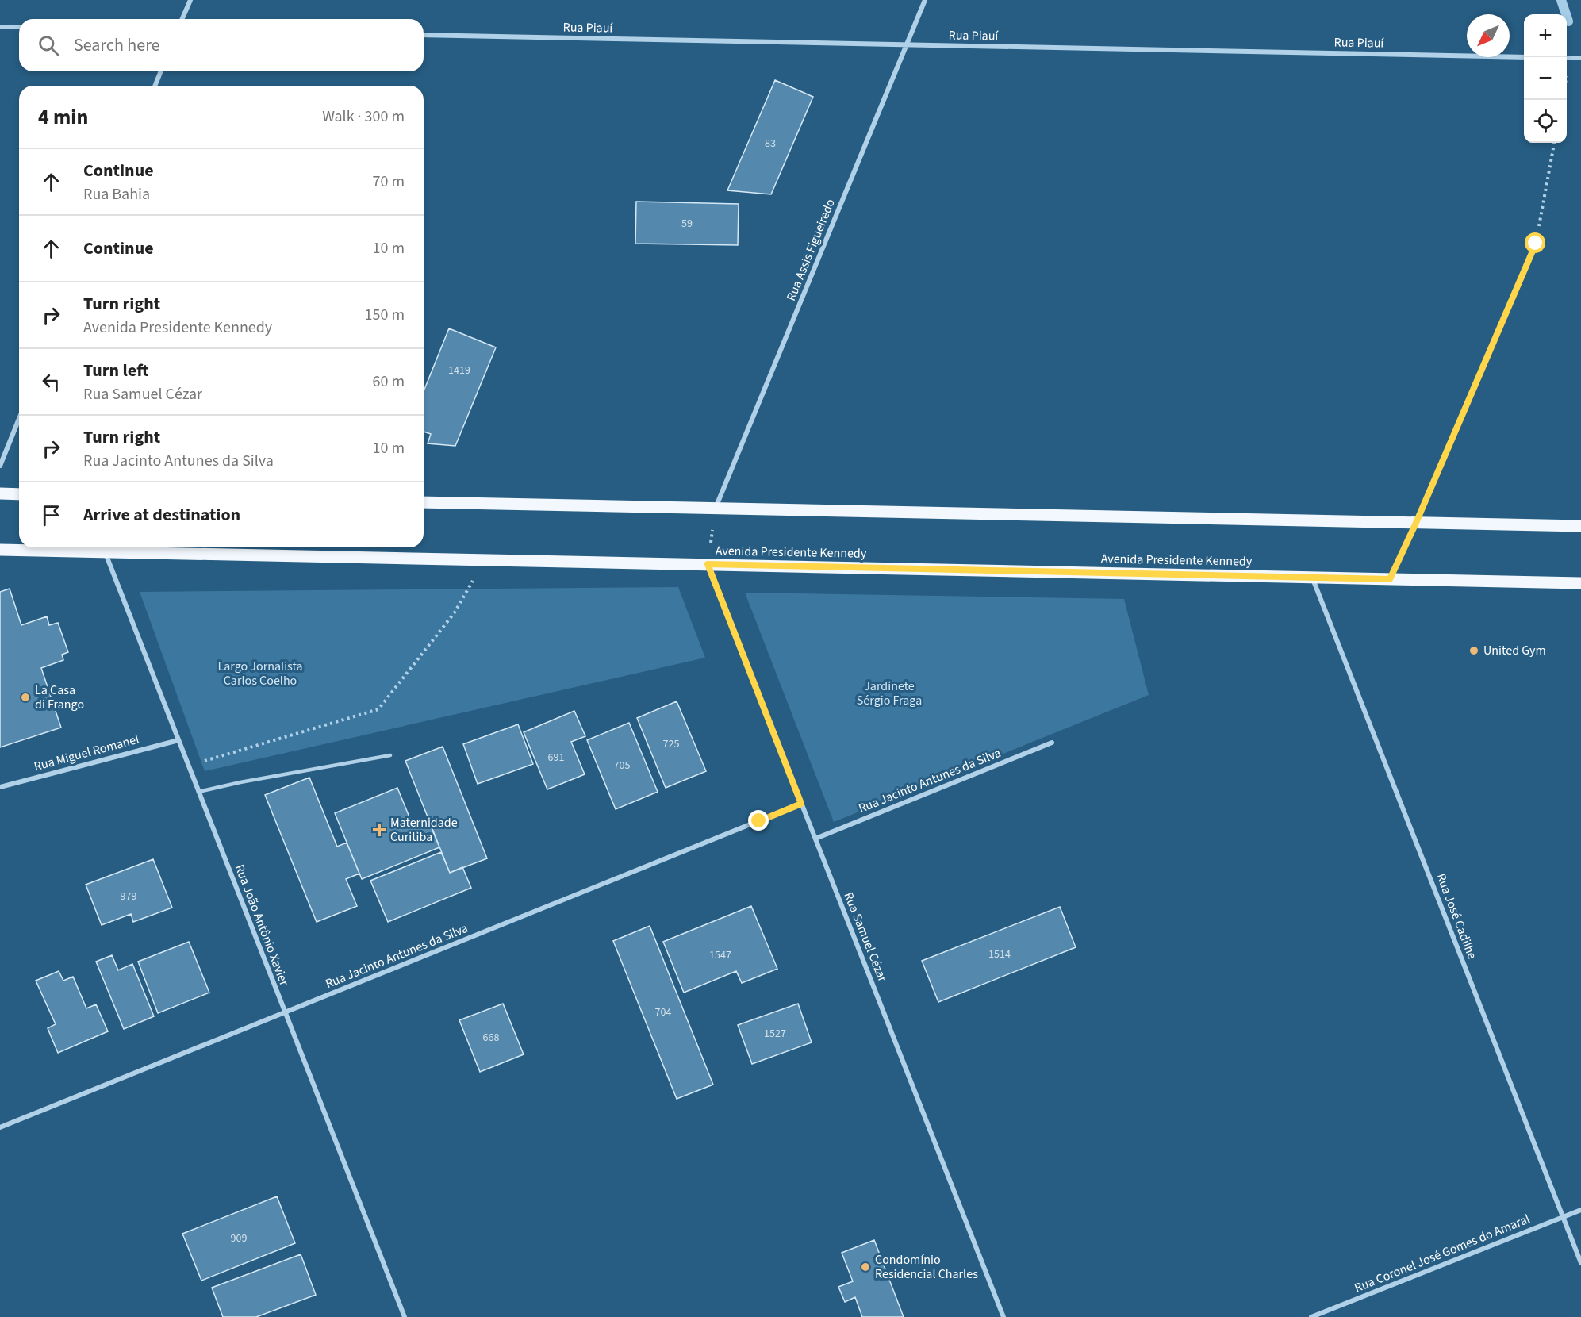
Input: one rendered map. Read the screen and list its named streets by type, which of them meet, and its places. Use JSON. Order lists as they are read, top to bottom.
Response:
{
  "streets": {
    "main road": ["Avenida Presidente Kennedy"],
    "street": [
      "Rua Piauí",
      "Rua Assis Figueiredo",
      "Rua Miguel Romanel",
      "Rua Jacinto Antunes da Silva",
      "Rua José Cadilhe",
      "Rua João Antônio Xavier",
      "Rua Samuel Cézar",
      "Rua Coronel José Gomes do Amaral"
    ]
  },
  "crossings": [
    ["Rua Piauí", "Rua Assis Figueiredo"],
    ["Avenida Presidente Kennedy", "Rua José Cadilhe"],
    ["Avenida Presidente Kennedy", "Rua João Antônio Xavier"],
    ["Avenida Presidente Kennedy", "Rua Samuel Cézar"],
    ["Rua Miguel Romanel", "Rua João Antônio Xavier"],
    ["Rua Jacinto Antunes da Silva", "Rua João Antônio Xavier"],
    ["Rua Jacinto Antunes da Silva", "Rua Samuel Cézar"],
    ["Rua José Cadilhe", "Rua Coronel José Gomes do Amaral"]
  ],
  "parks": ["Largo Jornalista Carlos Coelho", "Jardinete Sérgio Fraga"],
  "places": {
    "other": ["United Gym", "La Casa di Frango", "Condomínio Residencial Charles"],
    "health": ["Maternidade Curitiba"]
  },
  "house_numbers": [
    "83",
    "59",
    "1419",
    "725",
    "691",
    "705",
    "979",
    "1514",
    "1547",
    "704",
    "1527",
    "668",
    "909"
  ],
  "north": "bottom left",
  "page": {
    "map_buttons": ["+", "−"],
    "search": "Search here",
    "heading": ["4 min", "Walk · 300 m"],
    "list": [
      ["Continue", "Rua Bahia", "70 m"],
      ["Continue", "10 m"],
      ["Turn right", "Avenida Presidente Kennedy", "150 m"],
      ["Turn left", "Rua Samuel Cézar", "60 m"],
      ["Turn right", "Rua Jacinto Antunes da Silva", "10 m"],
      "Arrive at destination"
    ]
  }
}
